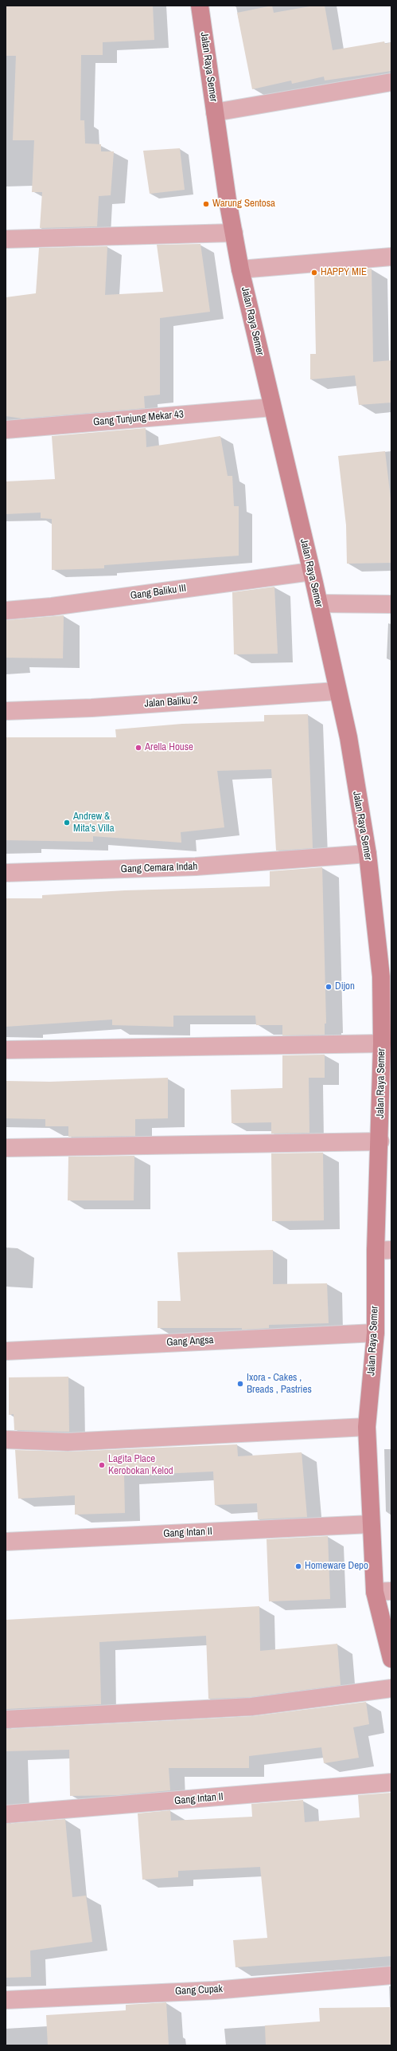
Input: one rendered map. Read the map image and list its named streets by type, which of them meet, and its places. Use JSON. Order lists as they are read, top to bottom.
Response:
{
  "streets": {
    "street": [
      "Jalan Raya Semer",
      "Gang Tunjung Mekar 43",
      "Gang Baliku III",
      "Jalan Baliku 2",
      "Gang Cemara Indah",
      "Gang Angsa",
      "Gang Intan II",
      "Gang Cupak"
    ]
  },
  "crossings": [
    ["Jalan Raya Semer", "Gang Tunjung Mekar 43"],
    ["Jalan Raya Semer", "Gang Baliku III"],
    ["Jalan Raya Semer", "Jalan Baliku 2"],
    ["Jalan Raya Semer", "Gang Cemara Indah"],
    ["Jalan Raya Semer", "Gang Angsa"],
    ["Jalan Raya Semer", "Gang Intan II"]
  ],
  "places": [
    "Warung Sentosa",
    "HAPPY MIE",
    "Arella House",
    "Andrew & Mita's Villa",
    "Dijon",
    "Ixora - Cakes , Breads , Pastries",
    "Lagita Place Kerobokan Kelod",
    "Homeware Depo"
  ]
}
